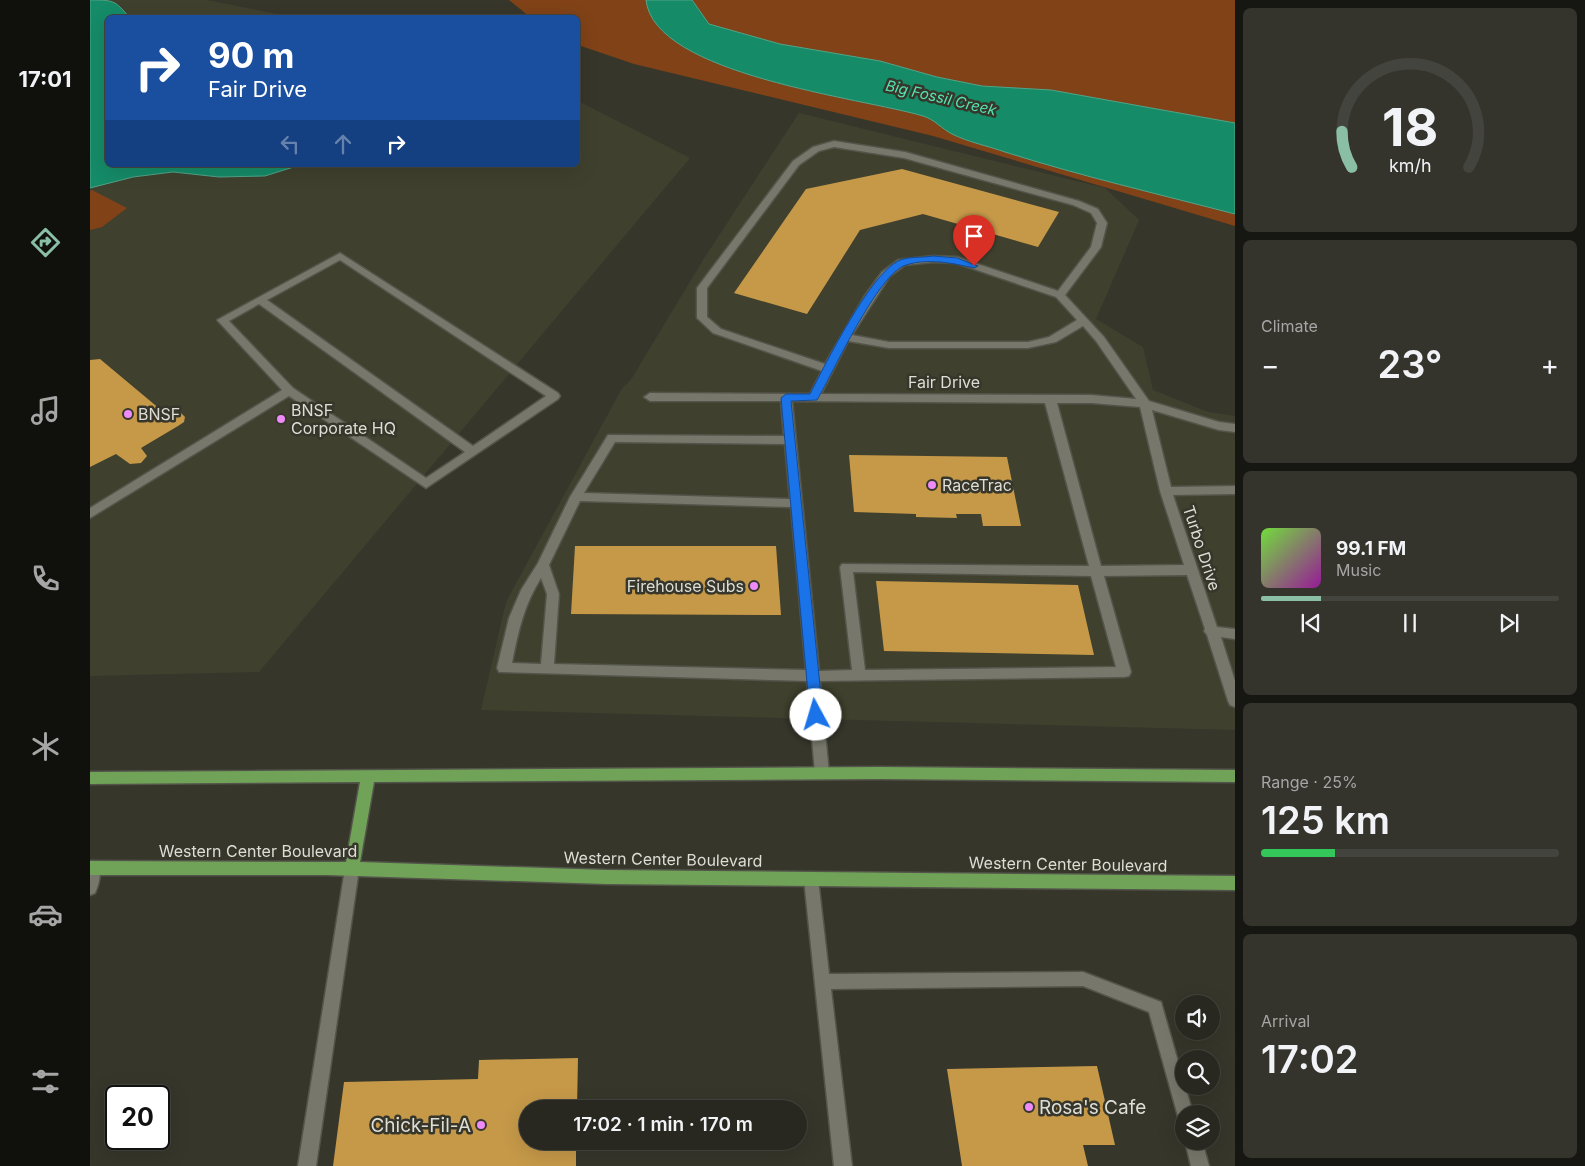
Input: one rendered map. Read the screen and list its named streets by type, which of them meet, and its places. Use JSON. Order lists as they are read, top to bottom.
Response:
{
  "streets": {
    "main road": ["Western Center Boulevard"],
    "street": ["Fair Drive", "Turbo Drive"]
  },
  "crossings": [
    ["Fair Drive", "Turbo Drive"]
  ],
  "water": ["Big Fossil Creek"],
  "places": [
    "BNSF",
    "BNSF Corporate HQ",
    "RaceTrac",
    "Firehouse Subs",
    "Rosa's Cafe",
    "Chick-Fil-A"
  ],
  "page": {
    "tabs": "17:01",
    "turn": ["90 m", "Fair Drive"],
    "tile": [
      "Climate",
      ["Range · 25%", "125 km"],
      ["Arrival", "17:02"]
    ],
    "heat": ["−", "23°", "+"],
    "song": ["99.1 FM", "Music"],
    "limit": "20",
    "trip": "17:02 · 1 min · 170 m",
    "gauge": ["18", "km/h"]
  }
}
